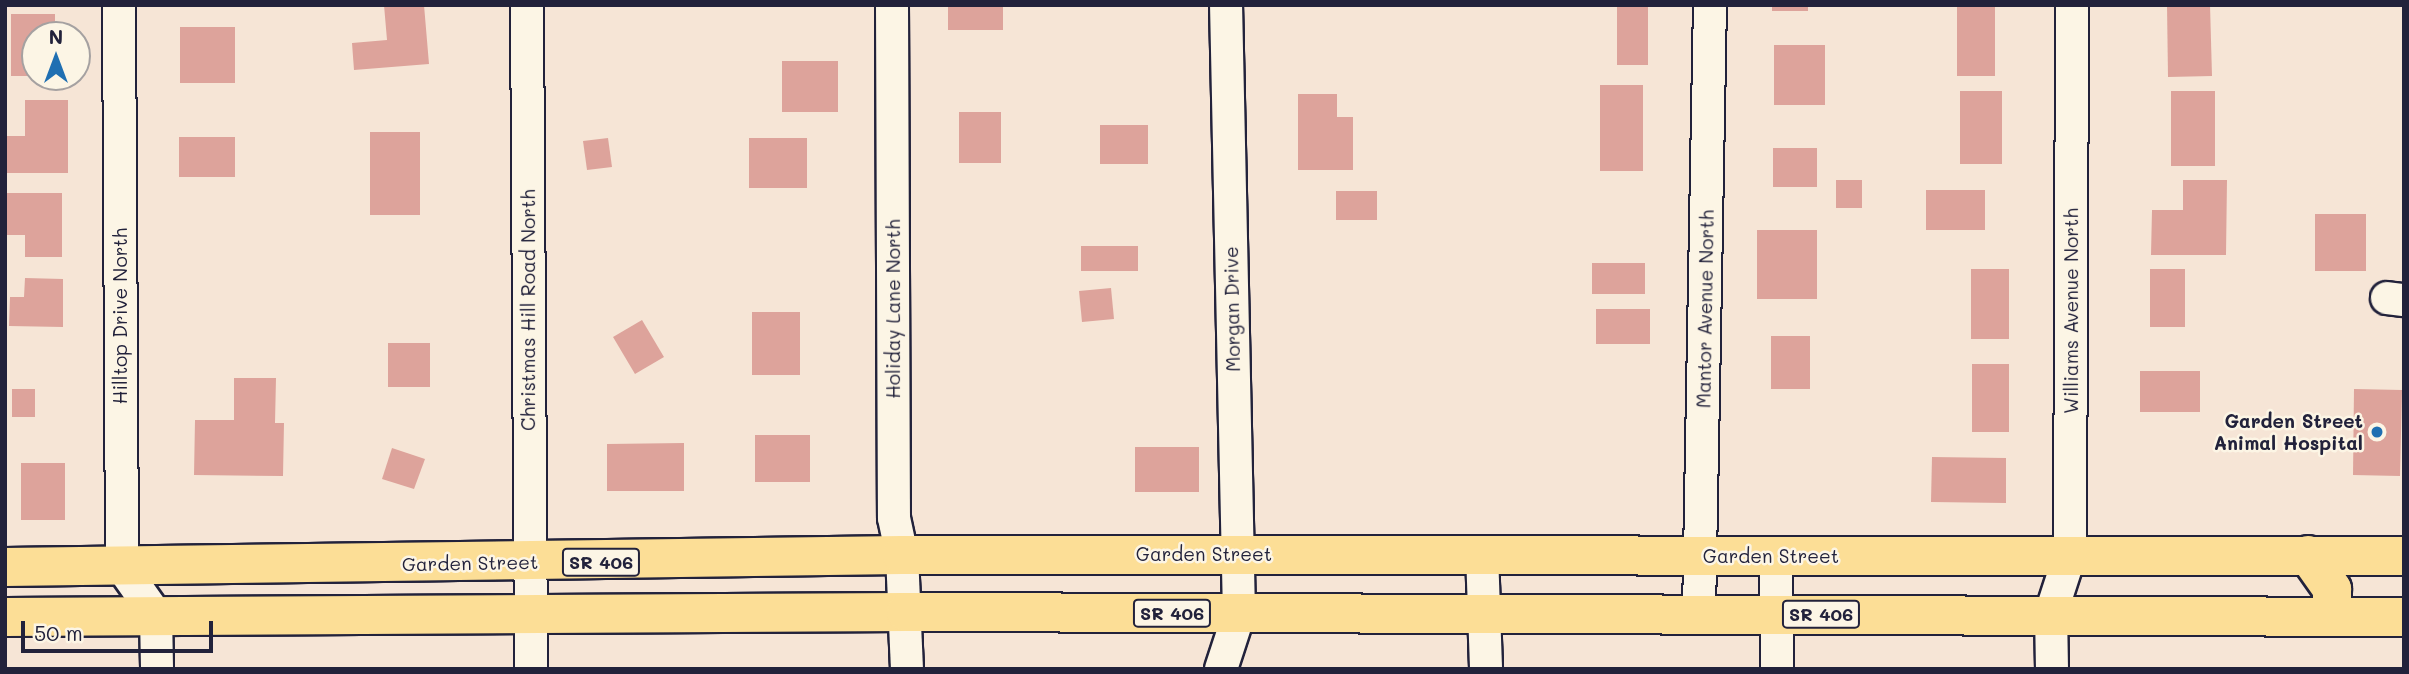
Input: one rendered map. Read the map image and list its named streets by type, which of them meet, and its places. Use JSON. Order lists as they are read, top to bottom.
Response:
{
  "streets": {
    "main road": ["Garden Street", "SR 406"],
    "street": [
      "Holiday Lane North",
      "Morgan Drive",
      "Mantor Avenue North",
      "Christmas Hill Road North",
      "Williams Avenue North",
      "Hilltop Drive North"
    ]
  },
  "crossings": [
    ["Holiday Lane North", "Garden Street"],
    ["Holiday Lane North", "SR 406"],
    ["Morgan Drive", "Garden Street"],
    ["Morgan Drive", "SR 406"],
    ["Mantor Avenue North", "Garden Street"],
    ["Mantor Avenue North", "SR 406"],
    ["Christmas Hill Road North", "Garden Street"],
    ["Christmas Hill Road North", "SR 406"],
    ["Williams Avenue North", "Garden Street"],
    ["Williams Avenue North", "SR 406"],
    ["Hilltop Drive North", "Garden Street"]
  ],
  "places": ["Garden Street Animal Hospital"],
  "scale_bar": "50 m",
  "north": "top"
}
